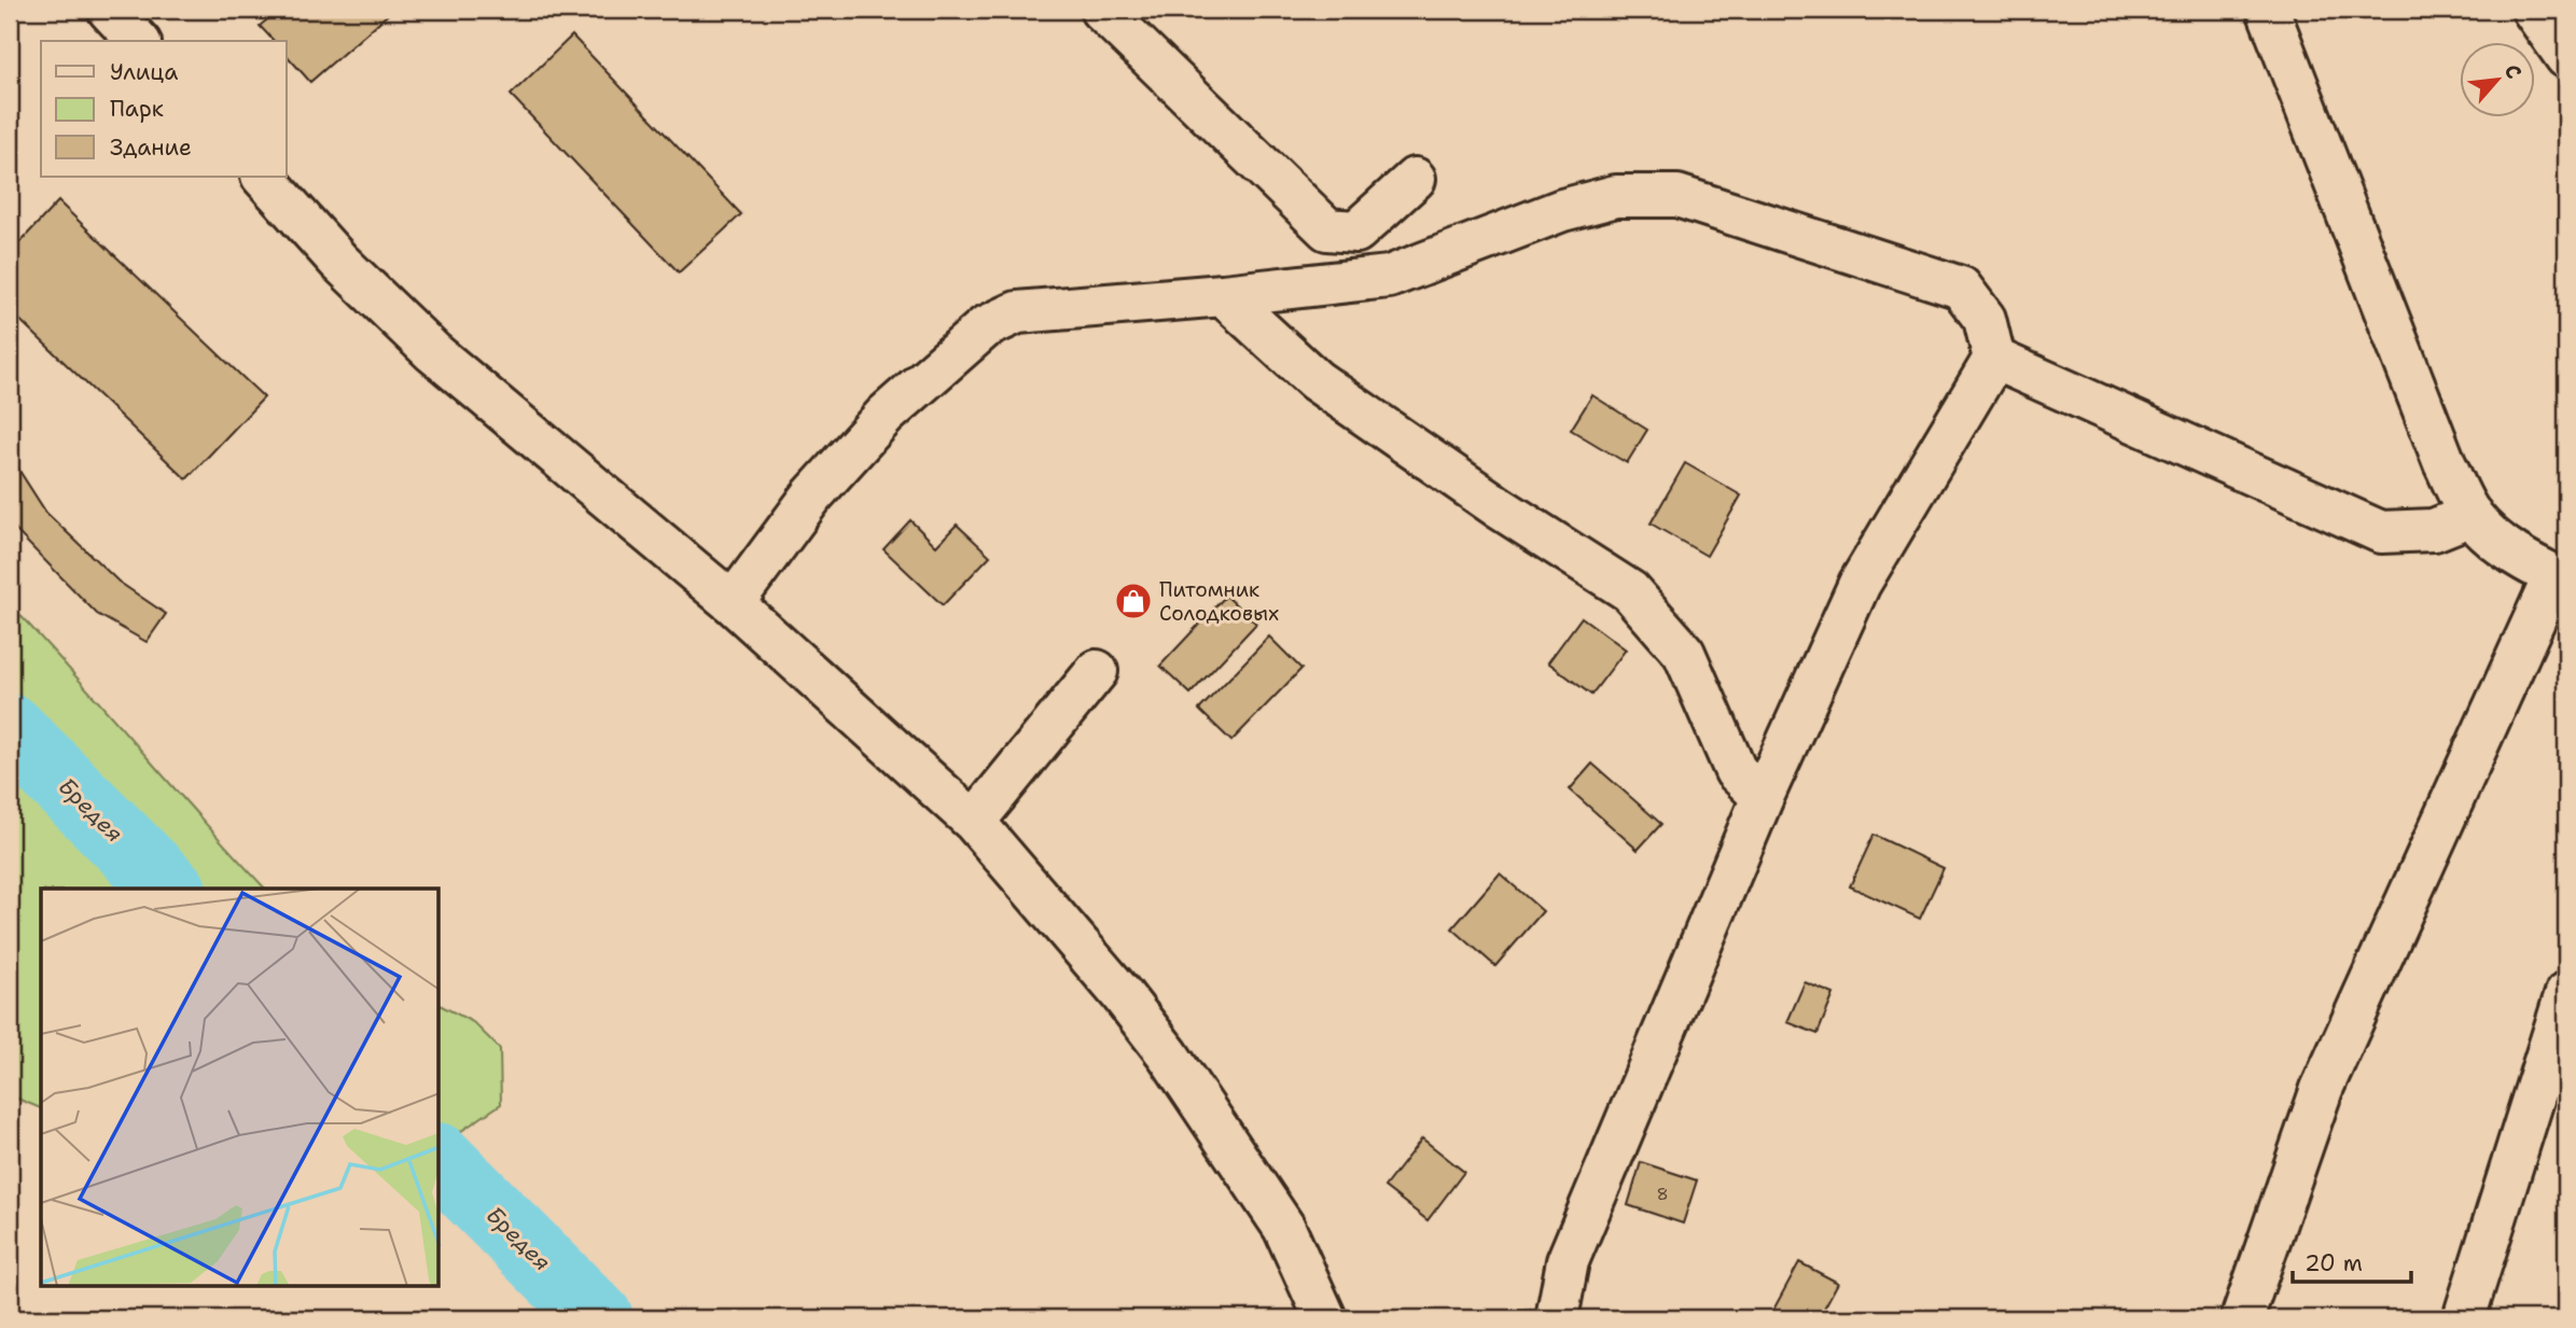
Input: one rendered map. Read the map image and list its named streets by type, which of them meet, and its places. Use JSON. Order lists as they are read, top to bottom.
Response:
{
  "water": ["Бредея"],
  "places": {
    "shop": ["Питомник Солодковых"]
  },
  "house_numbers": ["8"],
  "legend": ["Улица", "Парк", "Здание"],
  "scale_bar": "20 m",
  "north": "top right"
}
